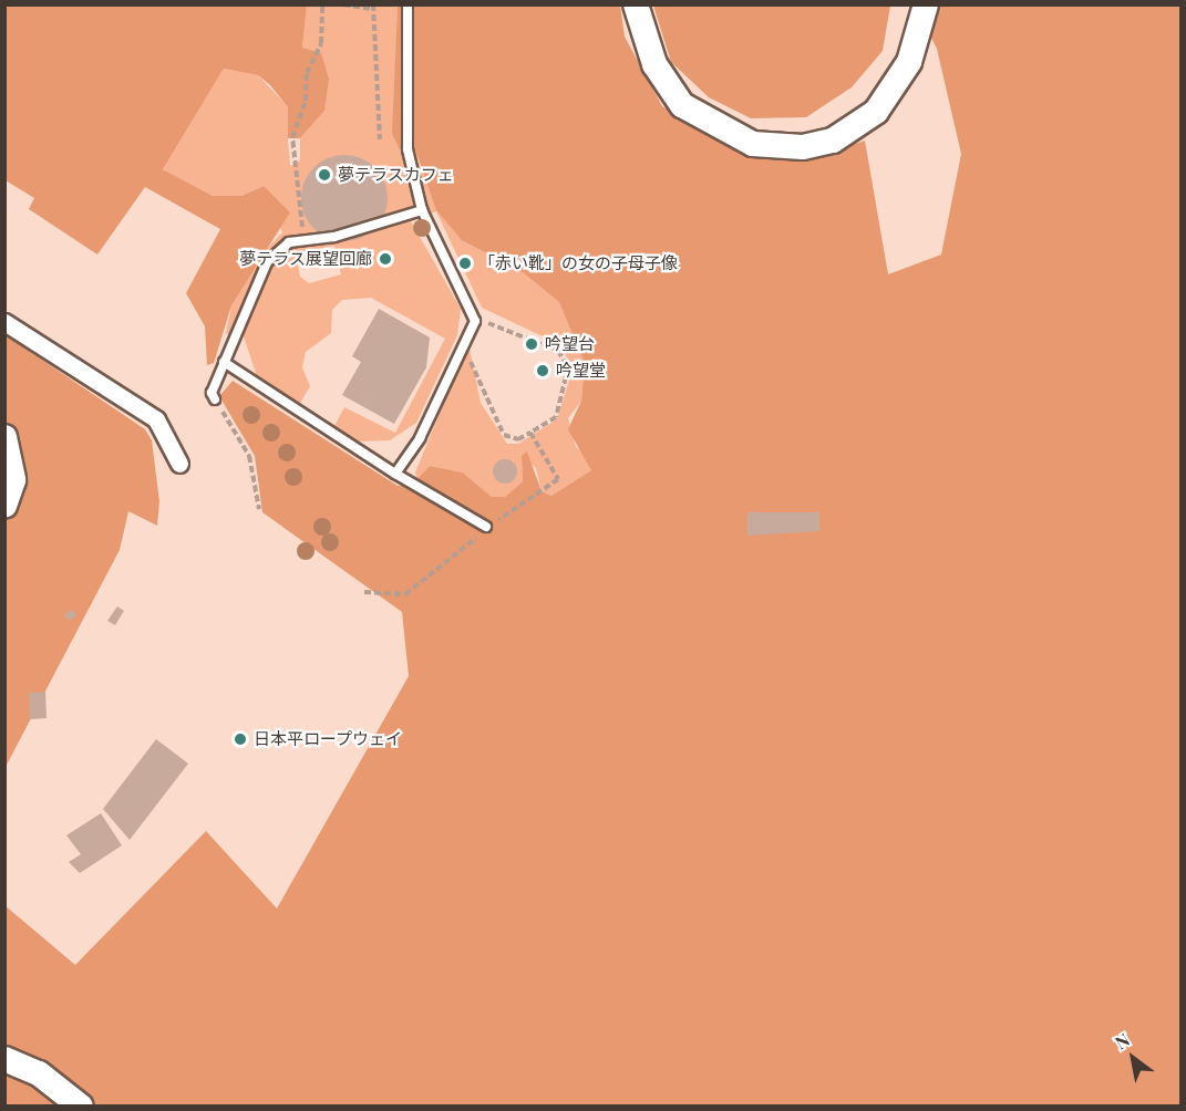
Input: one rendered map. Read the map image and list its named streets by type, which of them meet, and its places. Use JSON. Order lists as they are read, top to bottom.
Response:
{
  "places": [
    "夢テラスカフェ",
    "夢テラス展望回廊",
    "「赤い靴」の女の子母子像",
    "吟望台",
    "吟望堂",
    "日本平ロープウェイ"
  ],
  "north": "top left"
}
